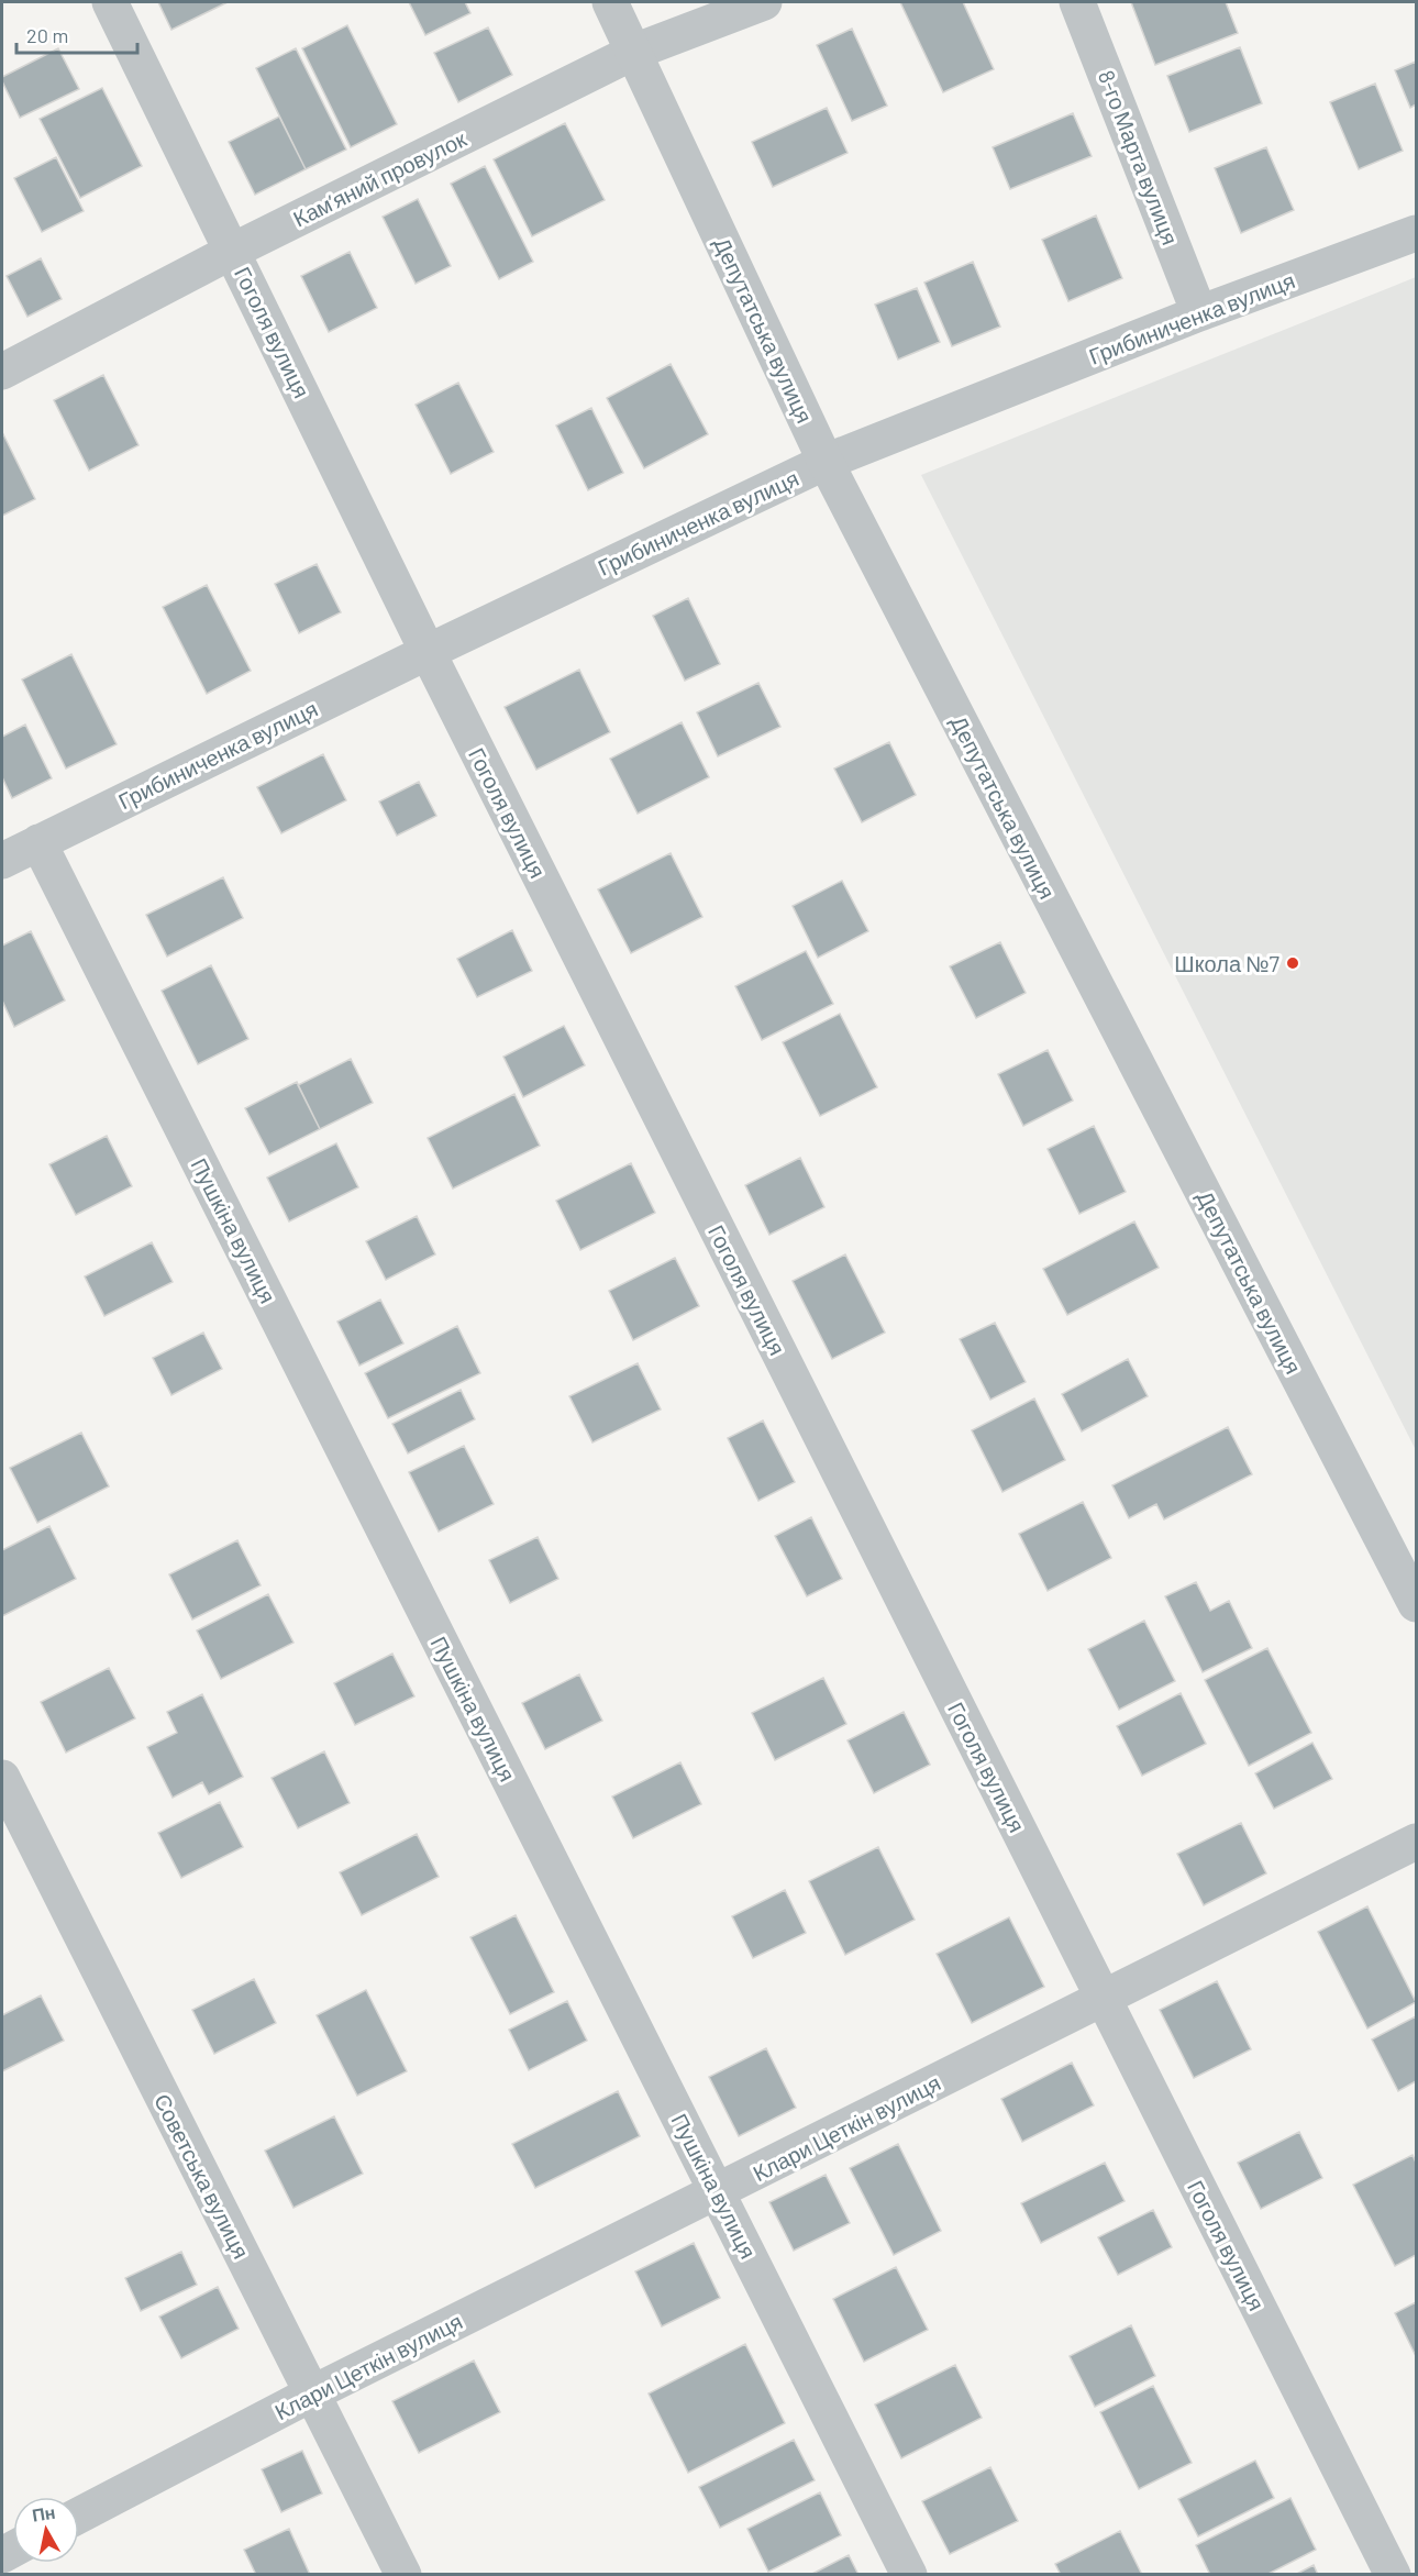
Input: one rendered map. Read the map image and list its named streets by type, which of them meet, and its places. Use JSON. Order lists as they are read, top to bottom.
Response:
{
  "streets": {
    "street": [
      "8-го Марта вулиця",
      "Кам’яний провулок",
      "Грибиниченка вулиця",
      "Депутатська вулиця",
      "Гоголя вулиця",
      "Пушкіна вулиця",
      "Клари Цеткін вулиця",
      "Советська вулиця"
    ]
  },
  "crossings": [
    ["8-го Марта вулиця", "Грибиниченка вулиця"],
    ["Кам’яний провулок", "Депутатська вулиця"],
    ["Кам’яний провулок", "Гоголя вулиця"],
    ["Грибиниченка вулиця", "Депутатська вулиця"],
    ["Грибиниченка вулиця", "Гоголя вулиця"],
    ["Грибиниченка вулиця", "Пушкіна вулиця"],
    ["Гоголя вулиця", "Клари Цеткін вулиця"],
    ["Пушкіна вулиця", "Клари Цеткін вулиця"],
    ["Клари Цеткін вулиця", "Советська вулиця"]
  ],
  "places": ["Школа №7"],
  "scale_bar": "20 m",
  "north": "top"
}
